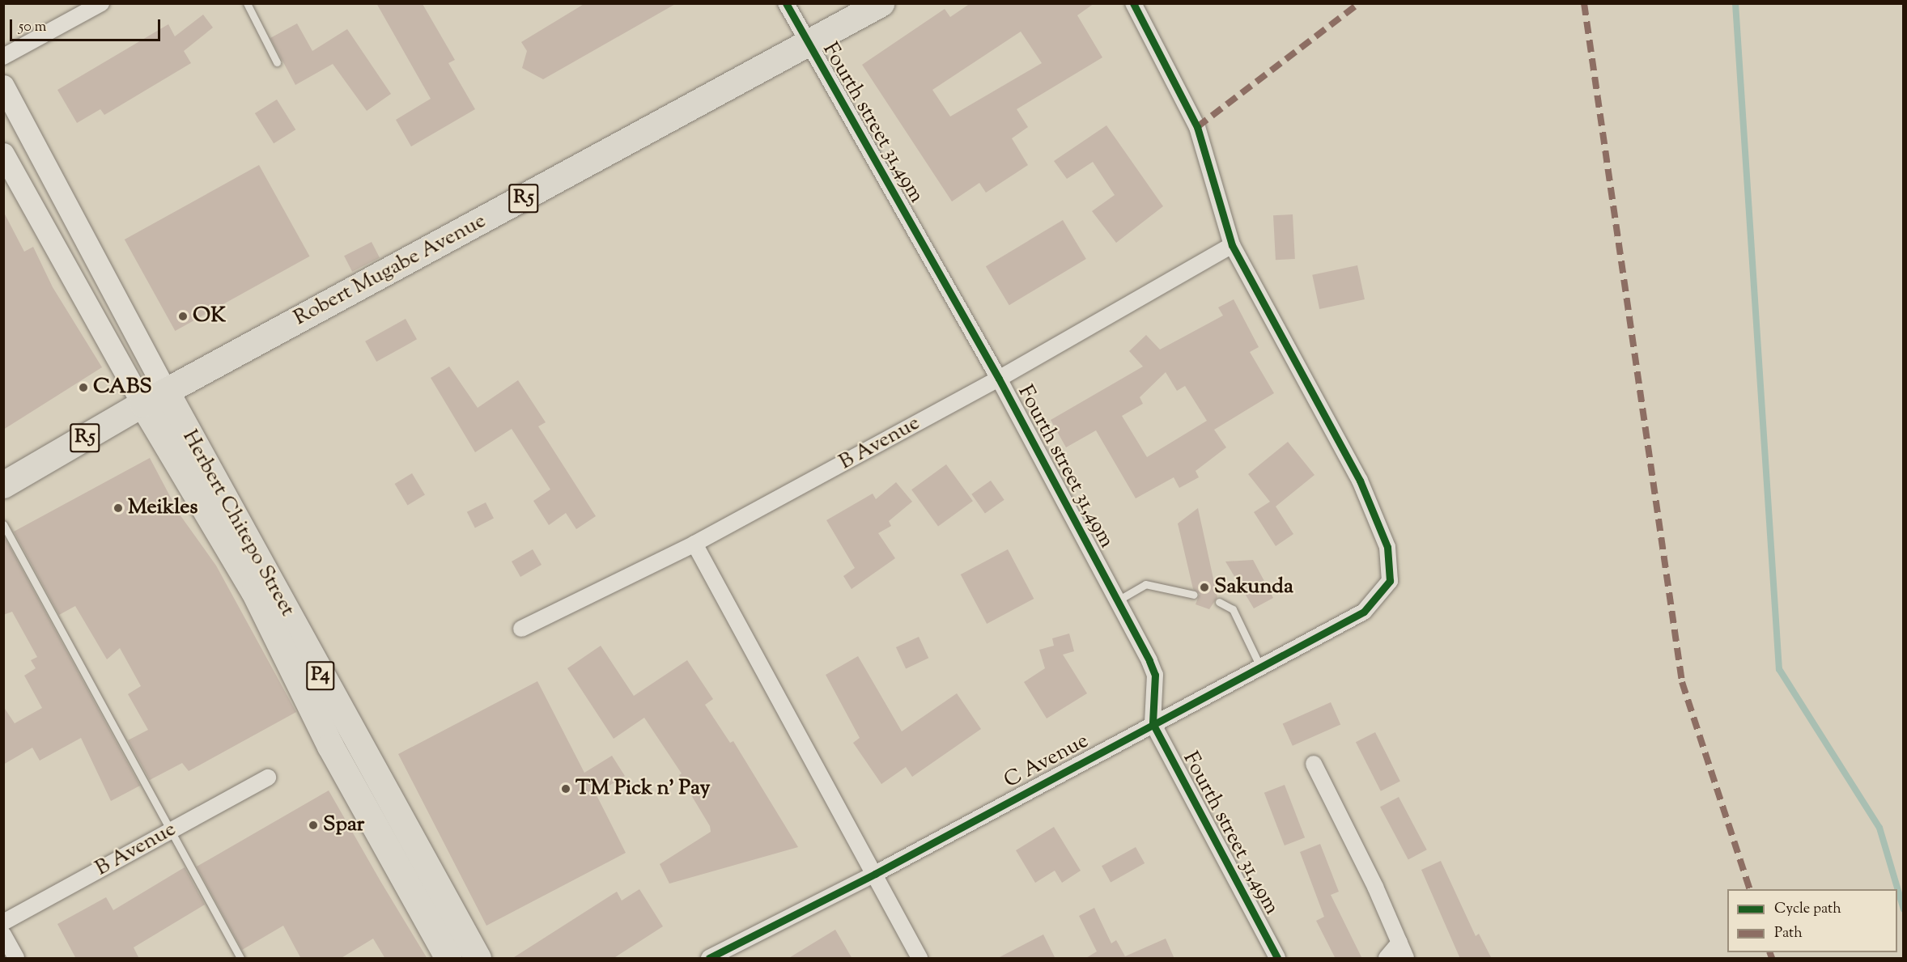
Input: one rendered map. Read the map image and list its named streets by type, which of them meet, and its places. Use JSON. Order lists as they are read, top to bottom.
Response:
{
  "streets": {
    "highway": [
      "R5",
      "Robert Mugabe Avenue",
      "Herbert Chitepo Street",
      "P4"
    ],
    "street": ["Fourth street 31,49m", "B Avenue", "C Avenue"]
  },
  "crossings": [
    ["Fourth street 31,49m", "Robert Mugabe Avenue"],
    ["Fourth street 31,49m", "B Avenue"],
    ["Fourth street 31,49m", "C Avenue"],
    ["Robert Mugabe Avenue", "Herbert Chitepo Street"],
    ["B Avenue", "C Avenue"]
  ],
  "places": [
    "OK",
    "CABS",
    "Meikles",
    "Sakunda",
    "TM Pick n' Pay",
    "Spar"
  ],
  "legend": ["Cycle path", "Path"],
  "scale_bar": "50 m"
}
